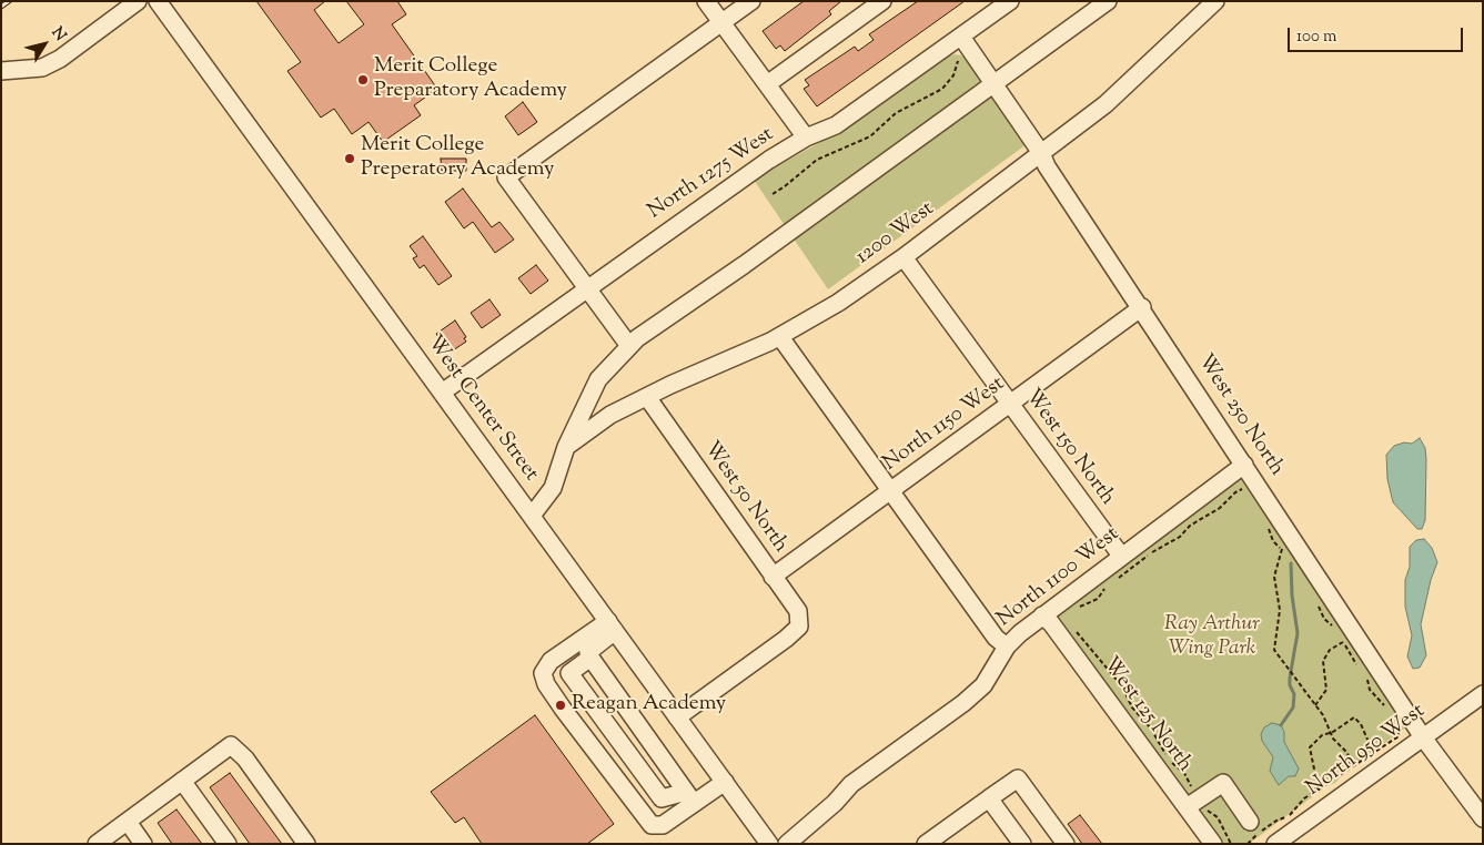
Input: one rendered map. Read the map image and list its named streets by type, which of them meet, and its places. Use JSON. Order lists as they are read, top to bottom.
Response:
{
  "streets": {
    "street": [
      "North 1275 West",
      "1200 West",
      "West Center Street",
      "West 250 North",
      "North 1150 West",
      "West 150 North",
      "West 50 North",
      "North 1100 West",
      "West 125 North",
      "North 950 West"
    ]
  },
  "crossings": [
    ["North 1275 West", "West Center Street"],
    ["North 1275 West", "West 250 North"],
    ["1200 West", "West 250 North"],
    ["1200 West", "West 150 North"],
    ["1200 West", "West 50 North"],
    ["West Center Street", "West 50 North"],
    ["West 250 North", "North 1150 West"],
    ["West 250 North", "North 1100 West"],
    ["West 250 North", "North 950 West"],
    ["North 1150 West", "West 150 North"],
    ["North 1150 West", "West 50 North"],
    ["West 150 North", "North 1100 West"],
    ["North 1100 West", "West 125 North"]
  ],
  "parks": ["Ray Arthur Wing Park"],
  "places": ["Merit College Preparatory Academy", "Merit College Preperatory Academy", "Reagan Academy"],
  "scale_bar": "100 m",
  "north": "top right"
}
